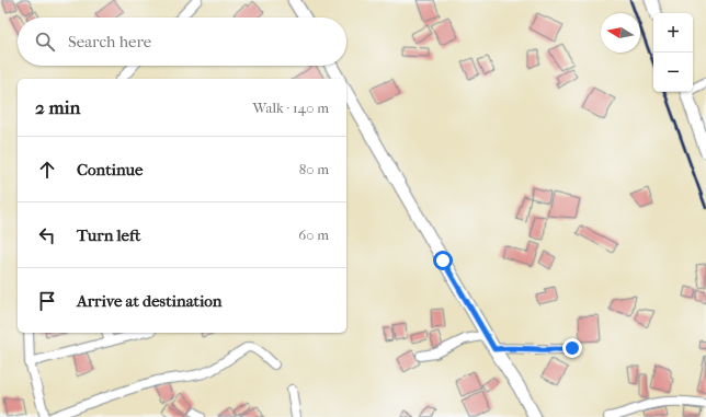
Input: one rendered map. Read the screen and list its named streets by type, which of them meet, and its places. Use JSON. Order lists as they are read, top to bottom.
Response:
{
  "north": "left",
  "page": {
    "map_buttons": ["+", "−"],
    "search": "Search here",
    "heading": ["2 min", "Walk · 140 m"],
    "list": [
      ["Continue", "80 m"],
      ["Turn left", "60 m"],
      "Arrive at destination"
    ]
  }
}
